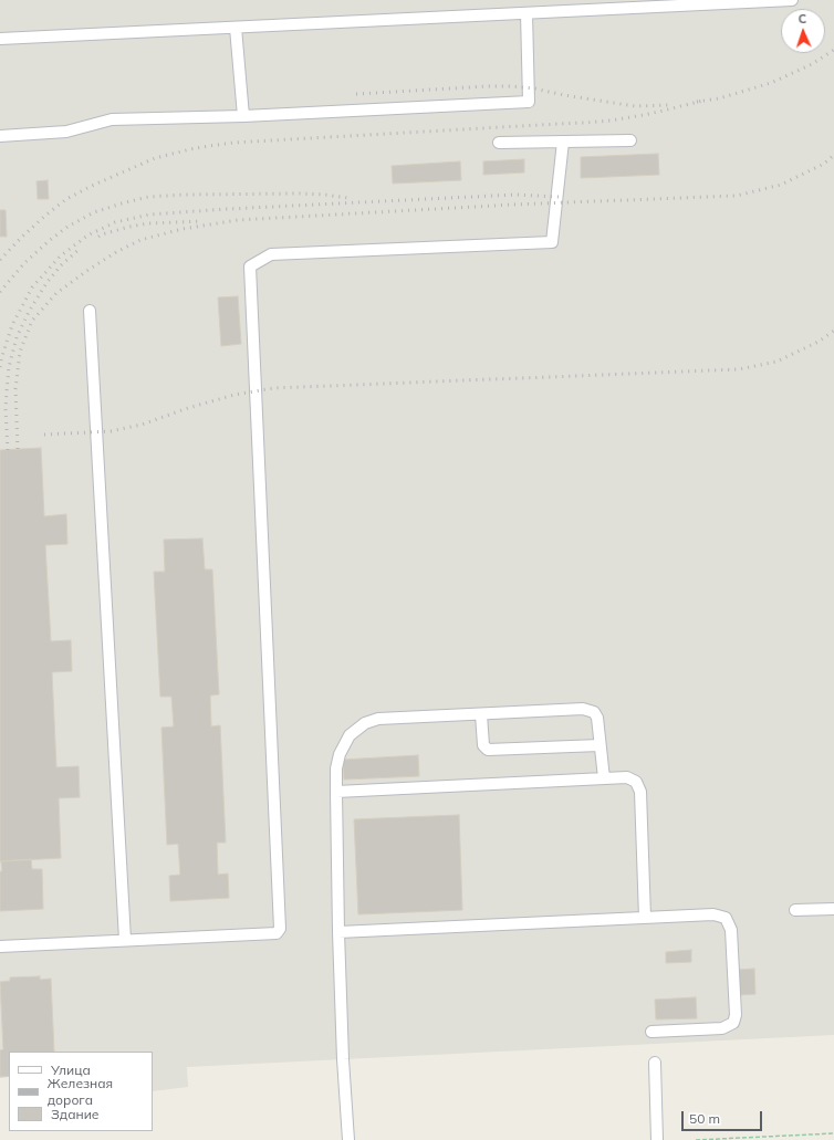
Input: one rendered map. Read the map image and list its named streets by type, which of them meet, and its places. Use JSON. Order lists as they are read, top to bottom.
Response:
{
  "legend": ["Улица", "Железная дорога", "Здание"],
  "scale_bar": "50 m",
  "north": "top"
}
